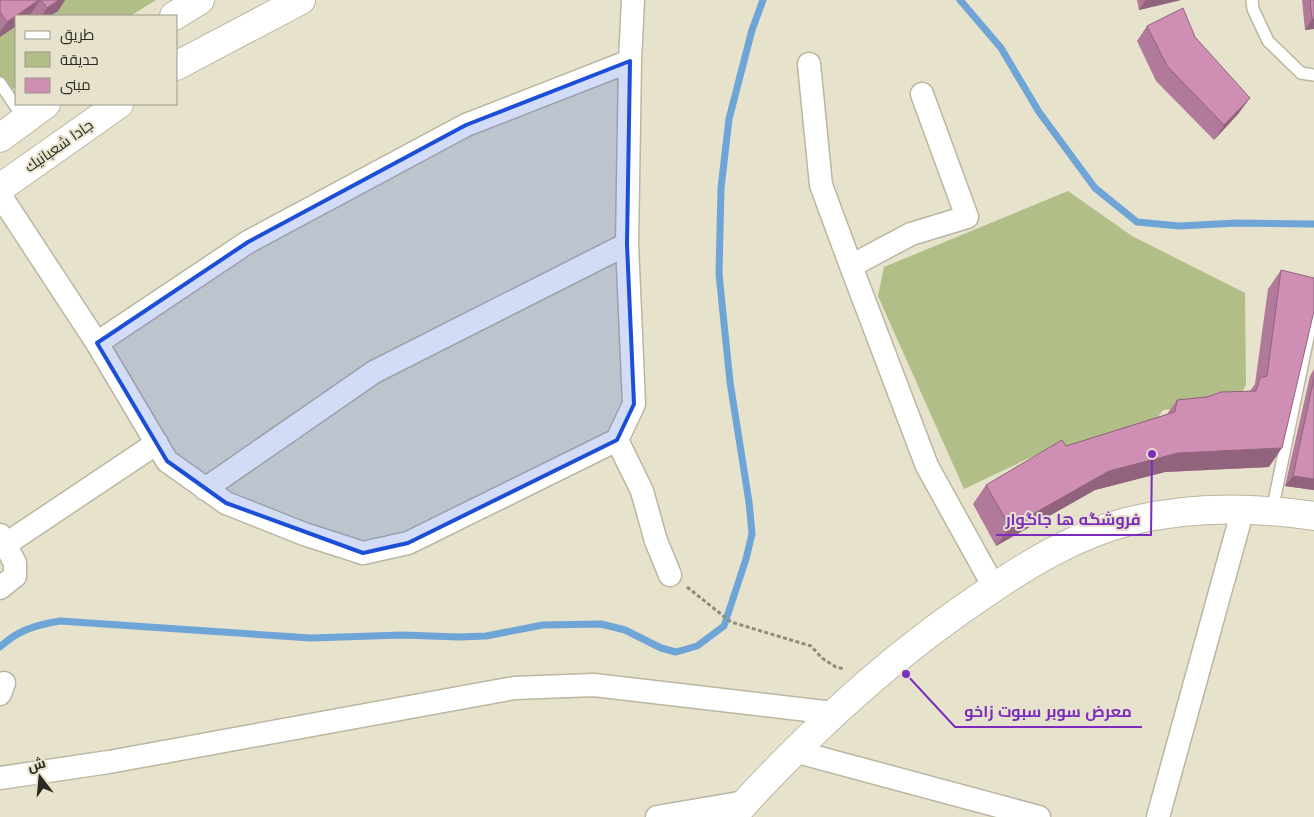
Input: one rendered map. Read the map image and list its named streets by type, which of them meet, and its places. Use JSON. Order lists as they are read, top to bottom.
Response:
{
  "streets": {
    "main road": ["جادا شعبانيك"]
  },
  "places": ["فروشگه ها جاگوار", "معرض سوبر سبوت زاخو"],
  "legend": ["طريق", "حديقة", "مبنى"],
  "north": "top"
}
